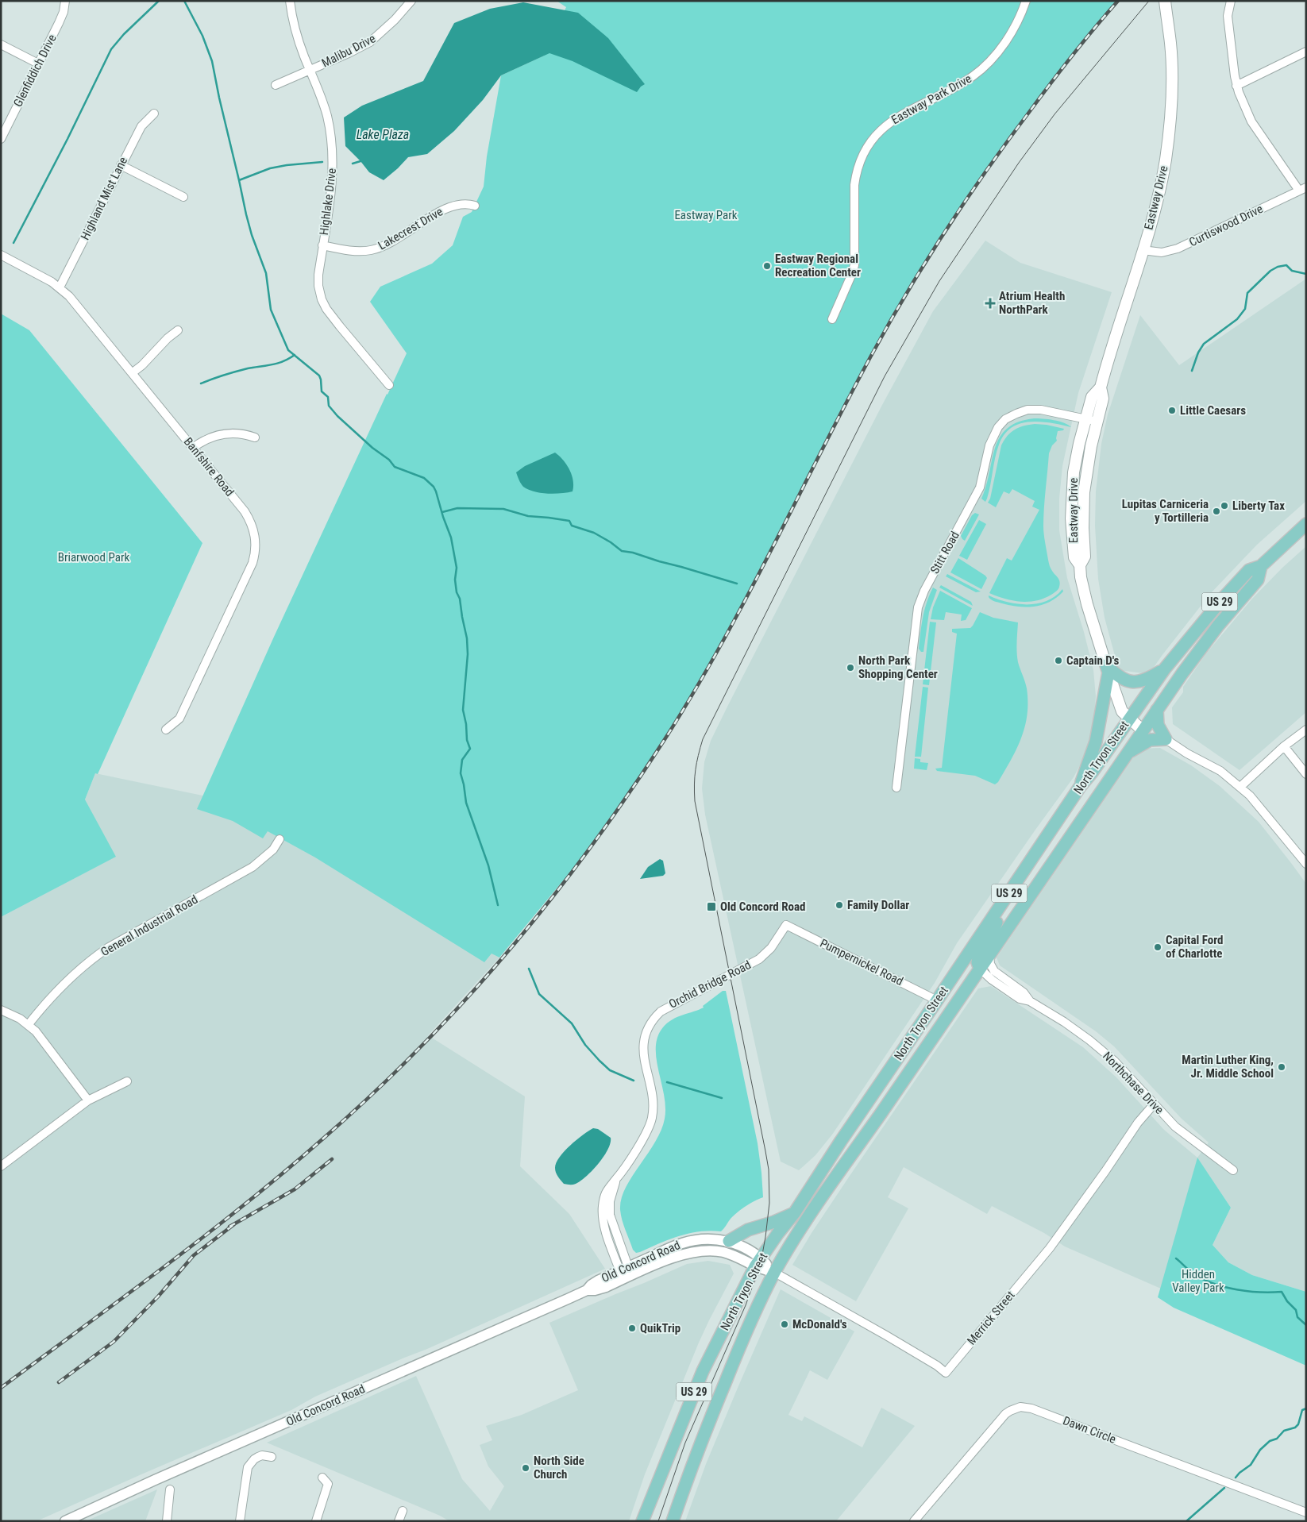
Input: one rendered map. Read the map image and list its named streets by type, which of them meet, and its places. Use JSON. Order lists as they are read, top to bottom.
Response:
{
  "streets": {
    "main road": ["Eastway Drive", "US 29", "North Tryon Street"],
    "street": [
      "Malibu Drive",
      "Glenfiddich Drive",
      "Eastway Park Drive",
      "Highland Mist Lane",
      "Highlake Drive",
      "Curtiswood Drive",
      "Lakecrest Drive",
      "Banfshire Road",
      "Stitt Road",
      "General Industrial Road",
      "Pumpernickel Road",
      "Orchid Bridge Road",
      "Northchase Drive",
      "Old Concord Road",
      "Merrick Street",
      "Dawn Circle"
    ]
  },
  "crossings": [
    ["Malibu Drive", "Highlake Drive"],
    ["Eastway Drive", "Curtiswood Drive"],
    ["Eastway Drive", "Stitt Road"],
    ["Eastway Drive", "North Tryon Street"],
    ["Highland Mist Lane", "Banfshire Road"],
    ["Highlake Drive", "Lakecrest Drive"],
    ["North Tryon Street", "Pumpernickel Road"],
    ["North Tryon Street", "Northchase Drive"],
    ["North Tryon Street", "Old Concord Road"],
    ["North Tryon Street", "Merrick Street"],
    ["Pumpernickel Road", "Orchid Bridge Road"],
    ["Orchid Bridge Road", "Old Concord Road"],
    ["Northchase Drive", "Merrick Street"],
    ["Old Concord Road", "Merrick Street"]
  ],
  "water": ["Lake Plaza"],
  "parks": ["Eastway Park", "Briarwood Park", "Hidden Valley Park"],
  "places": {
    "other": [
      "Eastway Regional Recreation Center",
      "Little Caesars",
      "Liberty Tax",
      "Lupitas Carniceria y Tortilleria",
      "Captain D's",
      "North Park Shopping Center",
      "Family Dollar",
      "Capital Ford of Charlotte",
      "Martin Luther King, Jr. Middle School",
      "McDonald's",
      "QuikTrip",
      "North Side Church"
    ],
    "health": ["Atrium Health NorthPark"],
    "transit": ["Old Concord Road"]
  }
}
